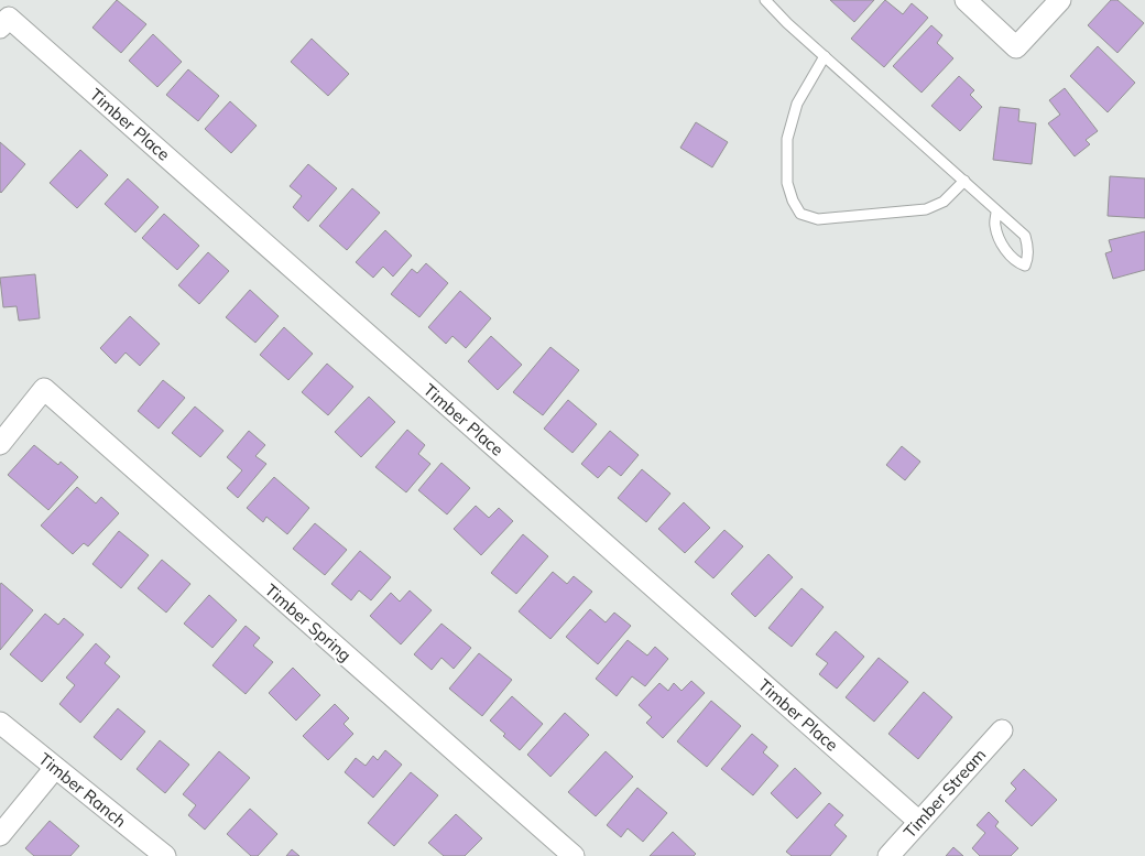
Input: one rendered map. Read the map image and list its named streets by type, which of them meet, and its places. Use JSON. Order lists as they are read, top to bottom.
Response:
{
  "streets": {
    "street": [
      "Timber Place",
      "Timber Spring",
      "Timber Ranch",
      "Timber Stream"
    ]
  },
  "crossings": [
    ["Timber Place", "Timber Stream"]
  ]
}
